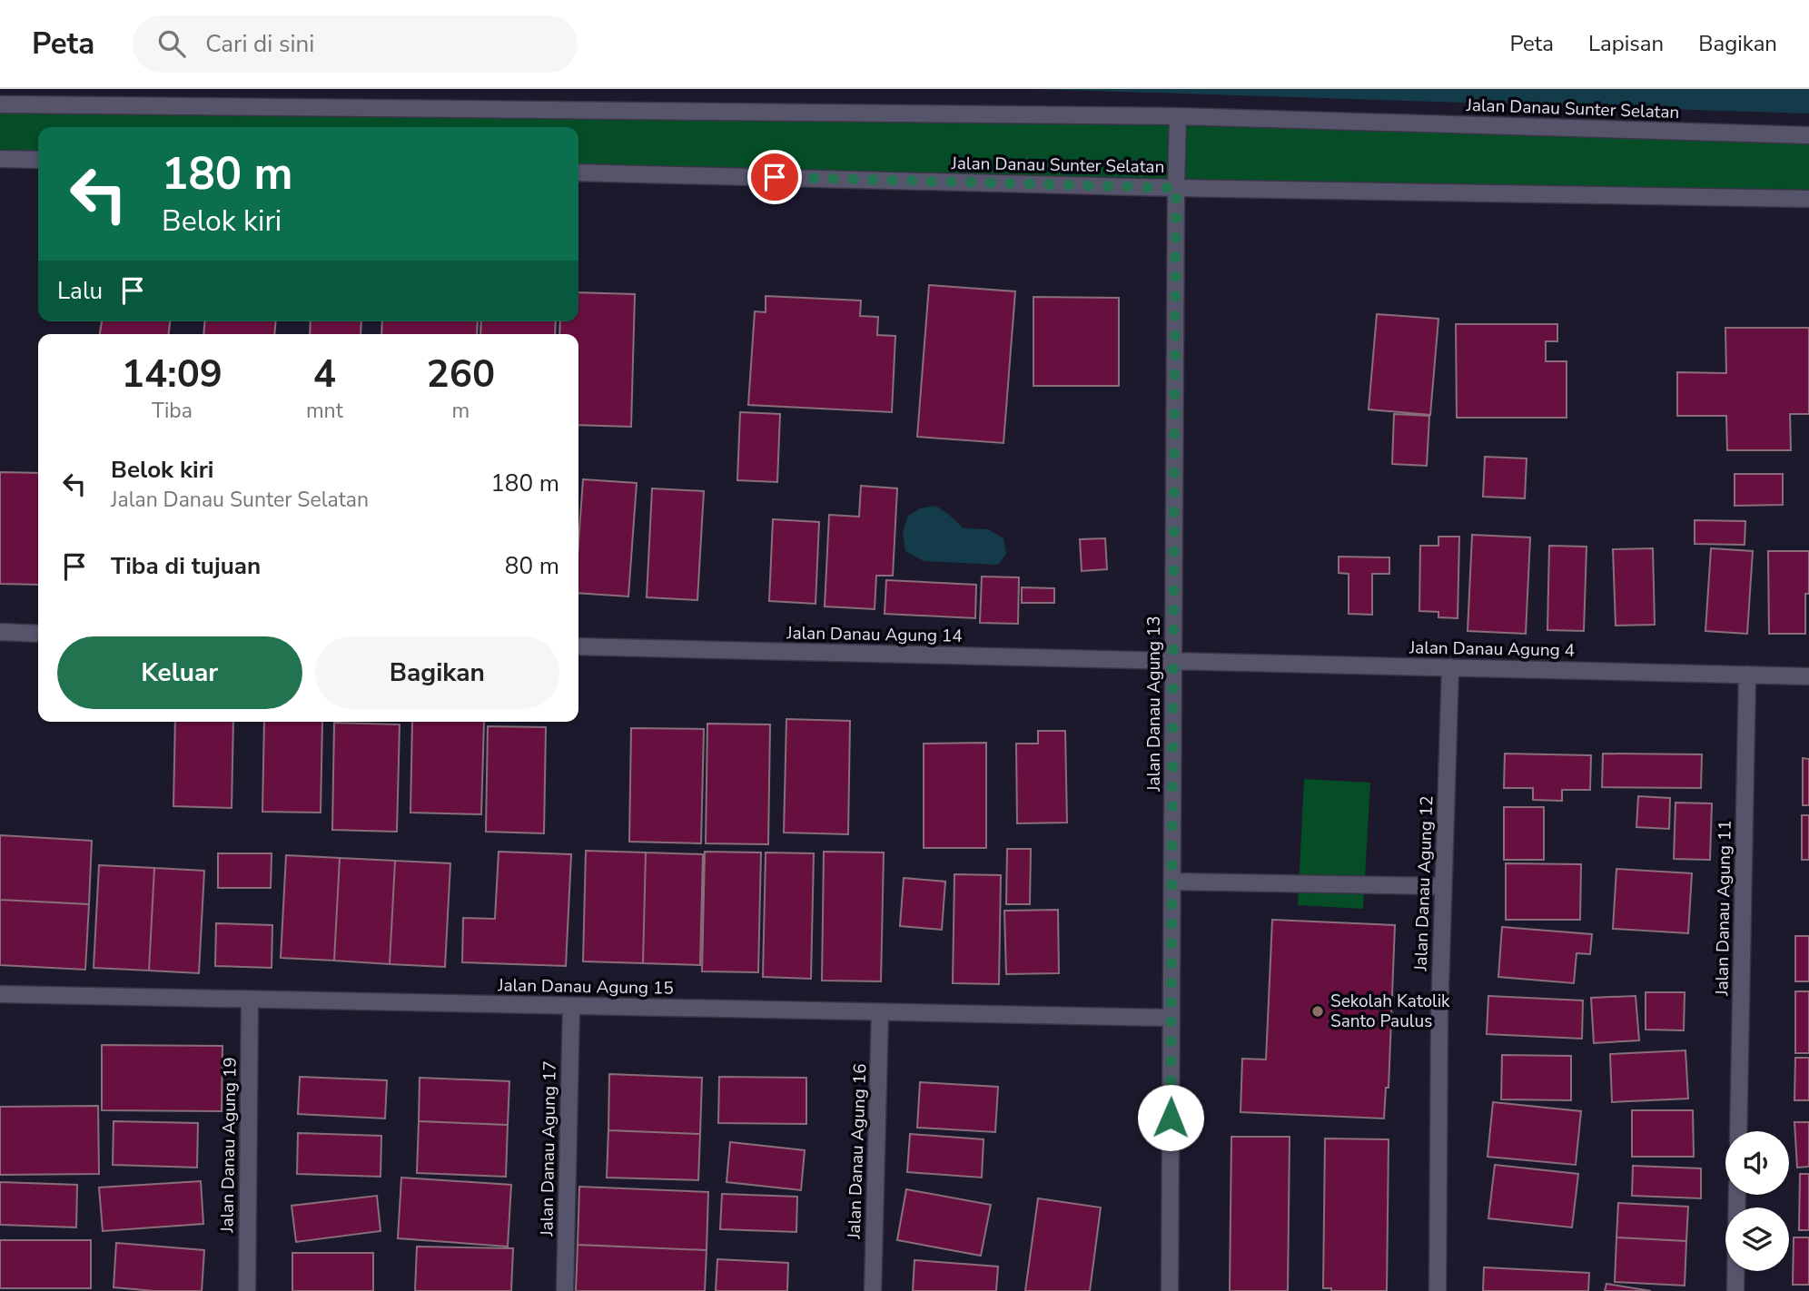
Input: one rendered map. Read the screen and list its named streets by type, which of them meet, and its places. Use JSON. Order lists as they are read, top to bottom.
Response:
{
  "streets": {
    "street": [
      "Jalan Danau Sunter Selatan",
      "Jalan Danau Agung 14",
      "Jalan Danau Agung 4",
      "Jalan Danau Agung 13",
      "Jalan Danau Agung 12",
      "Jalan Danau Agung 11",
      "Jalan Danau Agung 15",
      "Jalan Danau Agung 19",
      "Jalan Danau Agung 17",
      "Jalan Danau Agung 16"
    ]
  },
  "crossings": [
    ["Jalan Danau Sunter Selatan", "Jalan Danau Agung 13"],
    ["Jalan Danau Agung 14", "Jalan Danau Agung 4"],
    ["Jalan Danau Agung 14", "Jalan Danau Agung 13"],
    ["Jalan Danau Agung 4", "Jalan Danau Agung 13"],
    ["Jalan Danau Agung 4", "Jalan Danau Agung 12"],
    ["Jalan Danau Agung 4", "Jalan Danau Agung 11"],
    ["Jalan Danau Agung 13", "Jalan Danau Agung 15"],
    ["Jalan Danau Agung 15", "Jalan Danau Agung 19"],
    ["Jalan Danau Agung 15", "Jalan Danau Agung 17"],
    ["Jalan Danau Agung 15", "Jalan Danau Agung 16"]
  ],
  "places": ["Sekolah Katolik Santo Paulus"],
  "page": {
    "header": "Peta",
    "search": "Cari di sini",
    "nav": ["Peta", "Lapisan", "Bagikan"],
    "turn": ["180 m", "Belok kiri"],
    "then": "Lalu",
    "eta": [
      "14:09",
      "Tiba",
      "4",
      "mnt",
      "260",
      "m"
    ],
    "list": [
      {
        "name": "Belok kiri",
        "note": "Jalan Danau Sunter Selatan",
        "value": "180 m"
      },
      {
        "name": "Tiba di tujuan",
        "value": "80 m"
      }
    ],
    "buttons": ["Keluar", "Bagikan"]
  }
}
